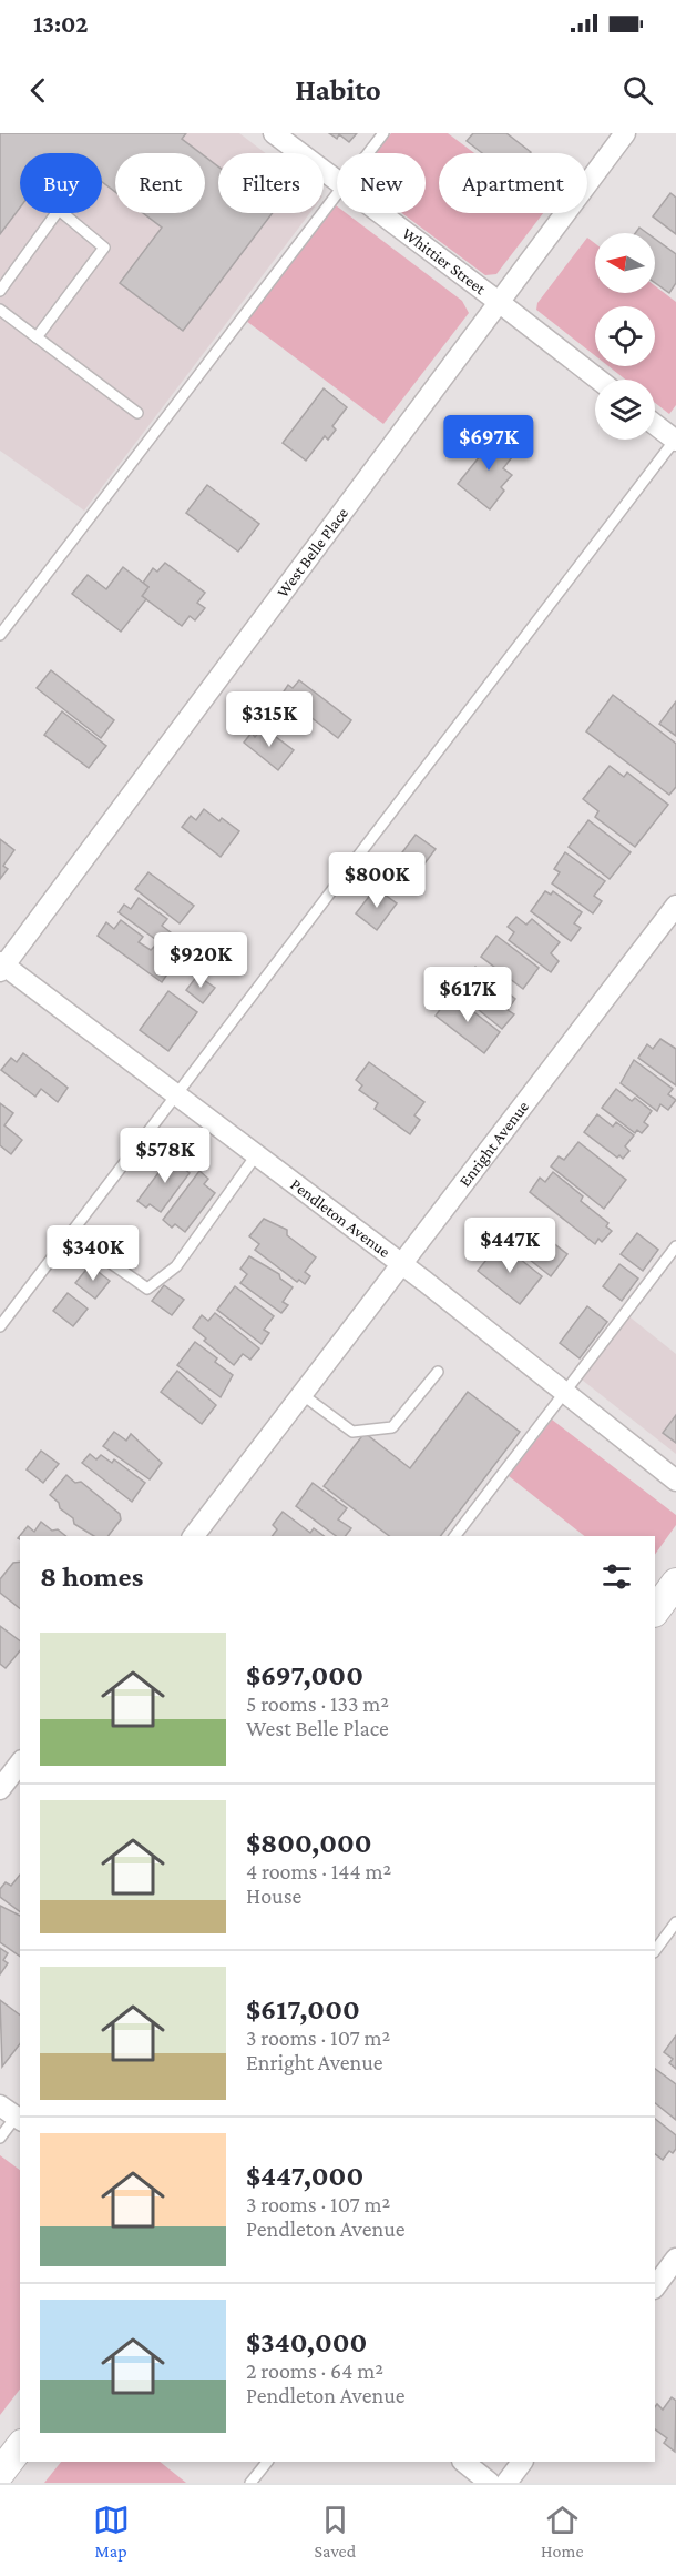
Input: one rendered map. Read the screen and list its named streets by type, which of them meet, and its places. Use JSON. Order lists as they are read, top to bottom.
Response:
{
  "streets": {
    "street": [
      "Whittier Street",
      "West Belle Place",
      "Enright Avenue",
      "Pendleton Avenue"
    ]
  },
  "crossings": [
    ["Whittier Street", "West Belle Place"],
    ["West Belle Place", "Pendleton Avenue"],
    ["Enright Avenue", "Pendleton Avenue"]
  ],
  "north": "left",
  "page": {
    "status": "13:02",
    "header": "Habito",
    "chip": [
      "Buy",
      "Rent",
      "Filters",
      "New",
      "Apartment"
    ],
    "price": [
      "$697K",
      "$315K",
      "$800K",
      "$920K",
      "$617K",
      "$578K",
      "$447K",
      "$340K"
    ],
    "heading": "8 homes",
    "list": [
      {
        "name": "$697,000",
        "note": "5 rooms · 133 m² · West Belle Place"
      },
      {
        "name": "$800,000",
        "note": "4 rooms · 144 m² · House"
      },
      {
        "name": "$617,000",
        "note": "3 rooms · 107 m² · Enright Avenue"
      },
      {
        "name": "$447,000",
        "note": "3 rooms · 107 m² · Pendleton Avenue"
      },
      {
        "name": "$340,000",
        "note": "2 rooms · 64 m² · Pendleton Avenue"
      }
    ],
    "tabs": ["Map", "Saved", "Home"]
  }
}
